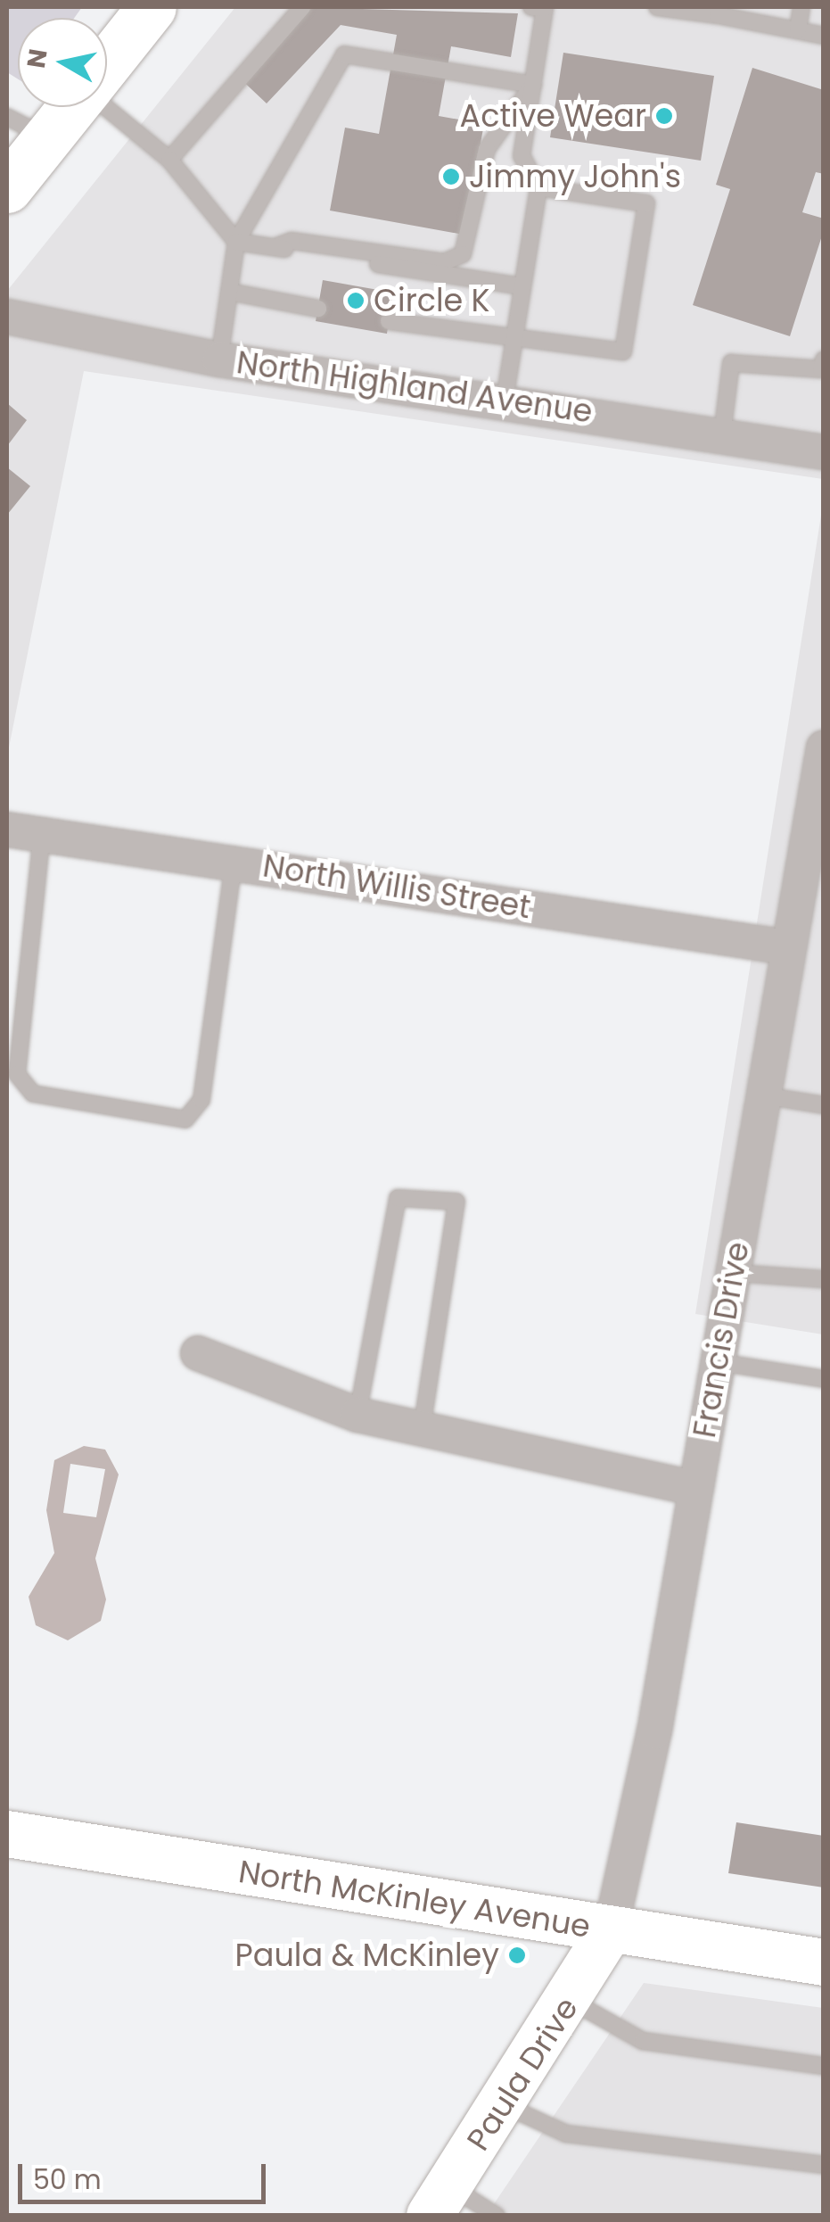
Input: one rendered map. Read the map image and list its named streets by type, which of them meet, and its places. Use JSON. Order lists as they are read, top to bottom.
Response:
{
  "streets": {
    "street": [
      "North Highland Avenue",
      "North Willis Street",
      "Francis Drive",
      "North McKinley Avenue",
      "Paula Drive"
    ]
  },
  "crossings": [
    ["North Willis Street", "Francis Drive"],
    ["Francis Drive", "North McKinley Avenue"],
    ["Francis Drive", "Paula Drive"],
    ["North McKinley Avenue", "Paula Drive"]
  ],
  "places": [
    "Active Wear",
    "Jimmy John's",
    "Circle K",
    "Paula & McKinley"
  ],
  "scale_bar": "50 m",
  "north": "left"
}
